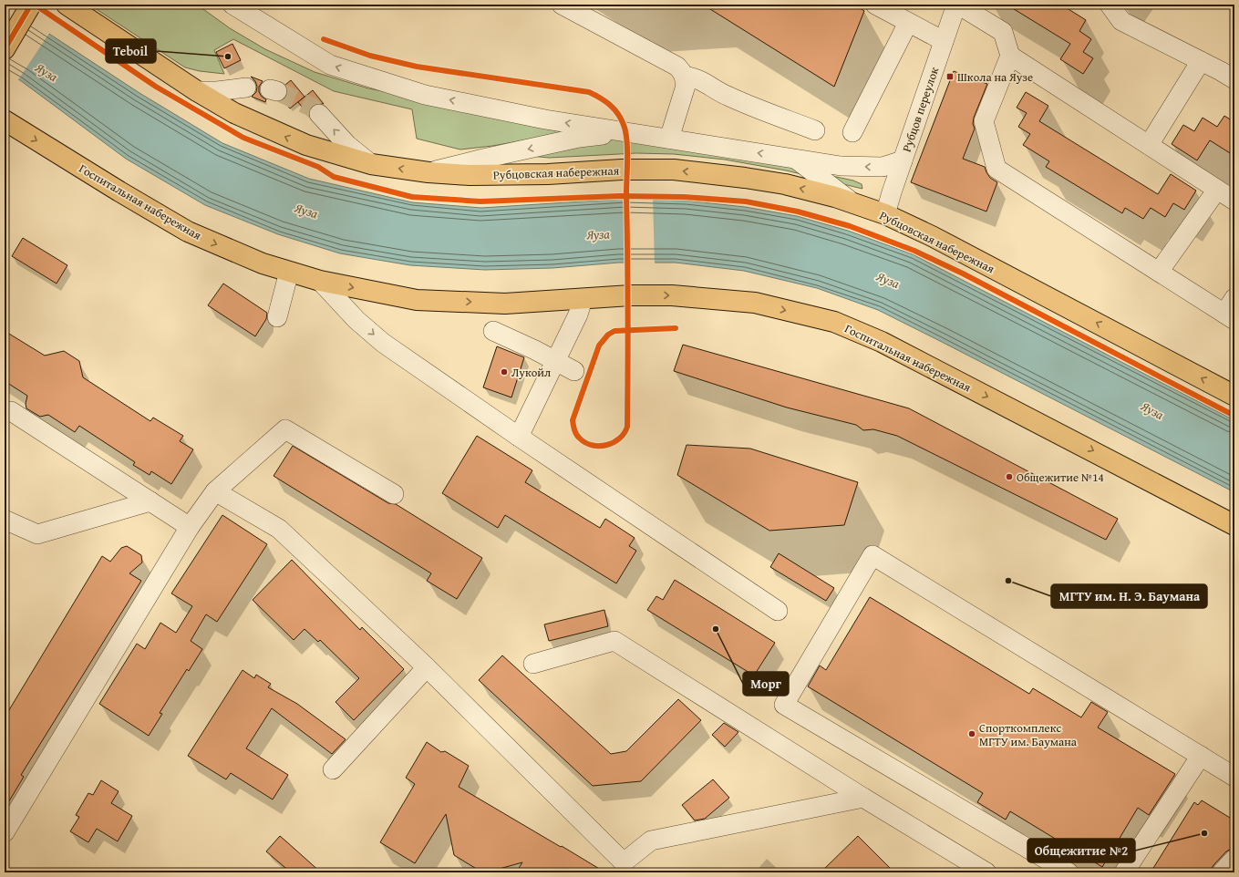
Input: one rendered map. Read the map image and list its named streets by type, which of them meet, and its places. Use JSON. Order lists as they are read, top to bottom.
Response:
{
  "streets": {
    "main road": ["Рубцовская набережная", "Госпитальная набережная"],
    "street": ["Рубцов переулок"]
  },
  "crossings": [
    ["Рубцов переулок", "Рубцовская набережная"]
  ],
  "one_way": ["Рубцовская набережная", "Госпитальная набережная"],
  "water": ["Яуза"],
  "places": {
    "other": [
      "Teboil",
      "Лукойл",
      "Общежитие №14",
      "МГТУ им. Н. Э. Баумана",
      "Морг",
      "Спорткомплекс МГТУ им. Баумана",
      "Общежитие №2"
    ],
    "transit": ["Школа на Яузе"]
  }
}
